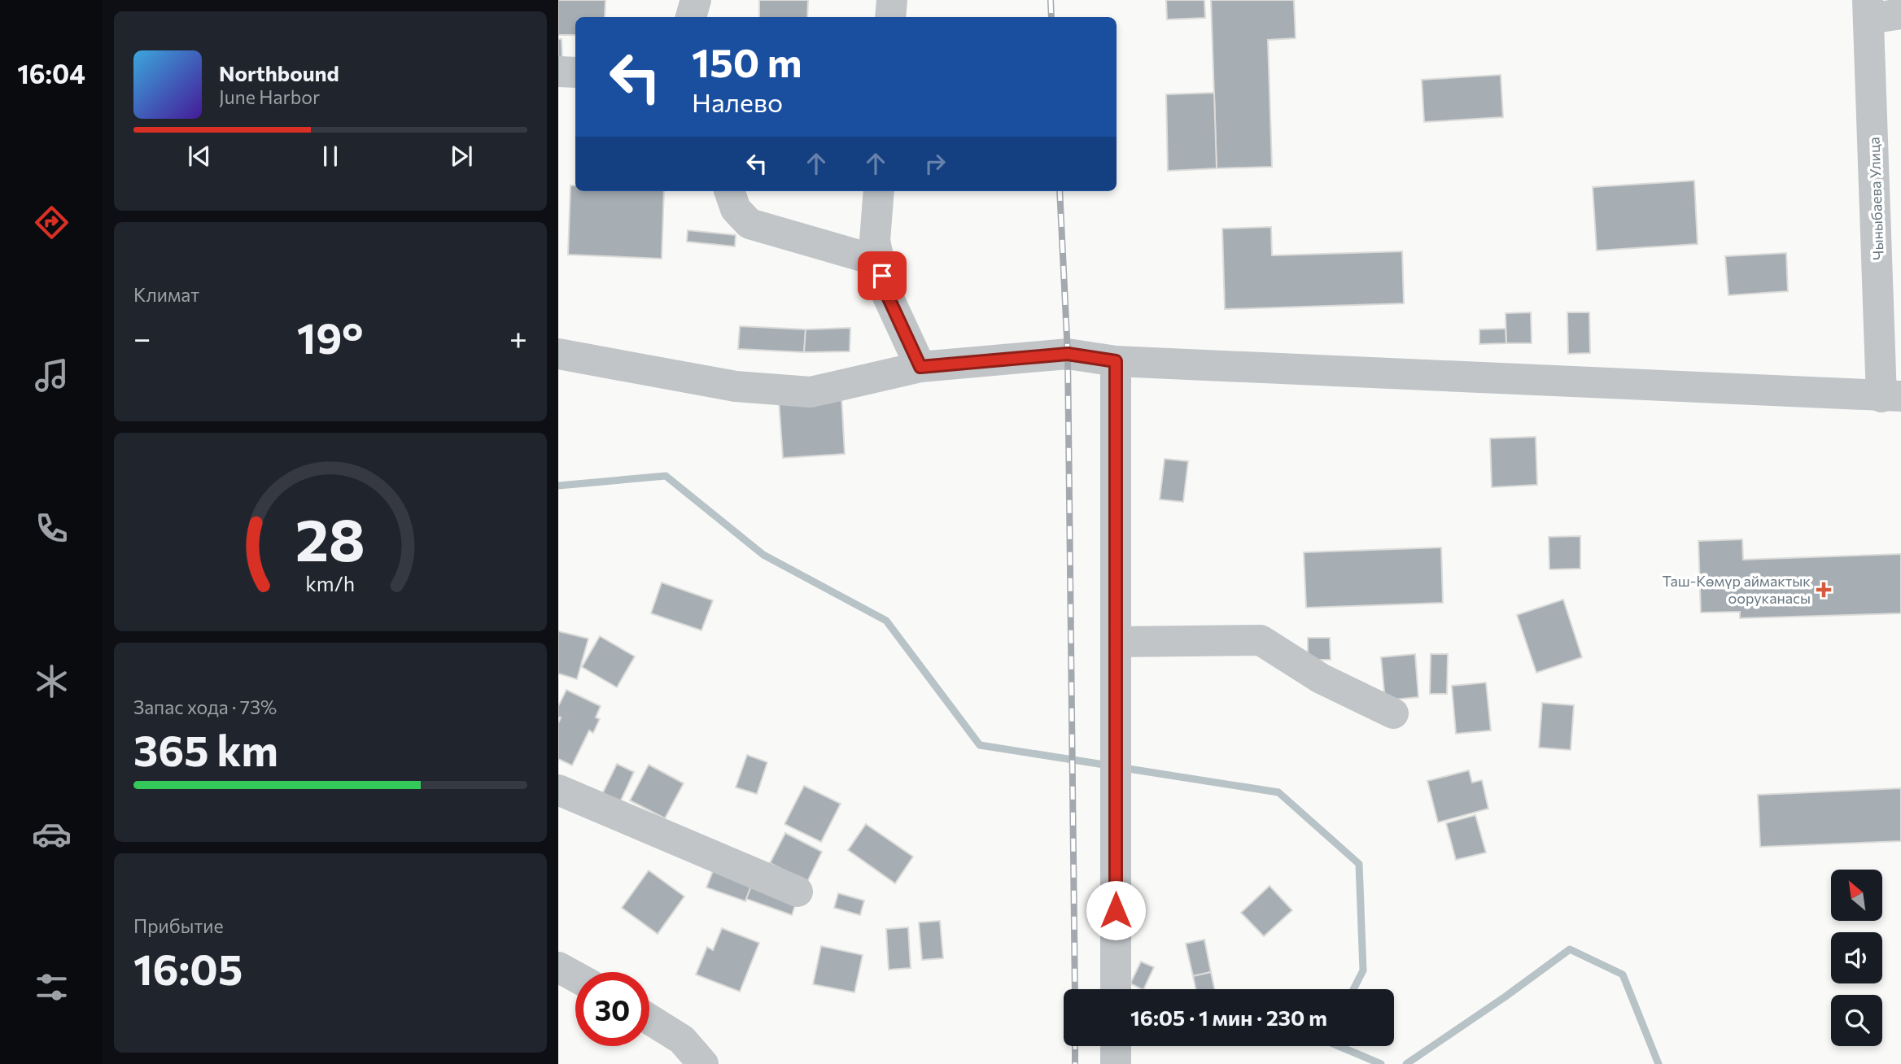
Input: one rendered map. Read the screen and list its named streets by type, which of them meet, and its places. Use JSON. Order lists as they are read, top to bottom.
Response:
{
  "streets": {
    "street": ["Чыныбаева Улица"]
  },
  "places": {
    "health": ["Таш-Көмүр аймактык ооруканасы"]
  },
  "north": "top left",
  "page": {
    "tabs": "16:04",
    "turn": ["150 m", "Налево"],
    "song": ["Northbound", "June Harbor"],
    "tile": [
      "Климат",
      ["Запас хода · 73%", "365 km"],
      ["Прибытие", "16:05"]
    ],
    "heat": ["−", "19°", "+"],
    "limit": "30",
    "trip": "16:05 · 1 мин · 230 m",
    "gauge": ["28", "km/h"]
  }
}
